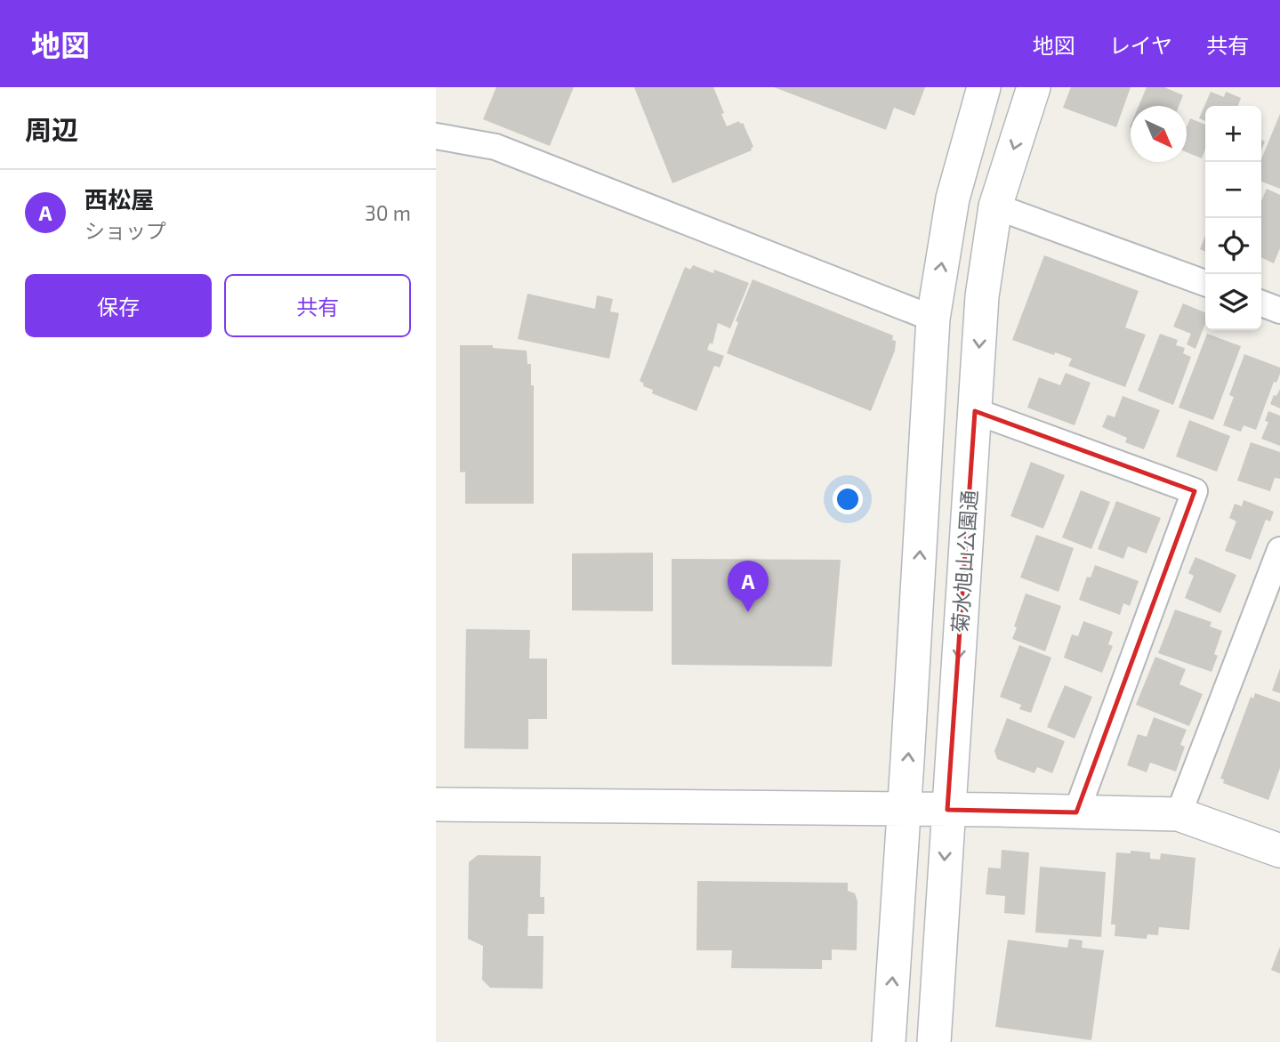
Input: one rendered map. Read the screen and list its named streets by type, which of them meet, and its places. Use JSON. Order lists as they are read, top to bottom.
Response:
{
  "streets": {
    "street": ["菊水旭山公園通"]
  },
  "north": "bottom right",
  "page": {
    "header": "地図",
    "nav": ["地図", "レイヤ", "共有"],
    "heading": "周辺",
    "map_buttons": ["+", "−"],
    "list": [
      {
        "mark": "A",
        "name": "西松屋",
        "note": "ショップ",
        "value": "30 m"
      }
    ],
    "buttons": ["保存", "共有"],
    "pins": "A"
  }
}
